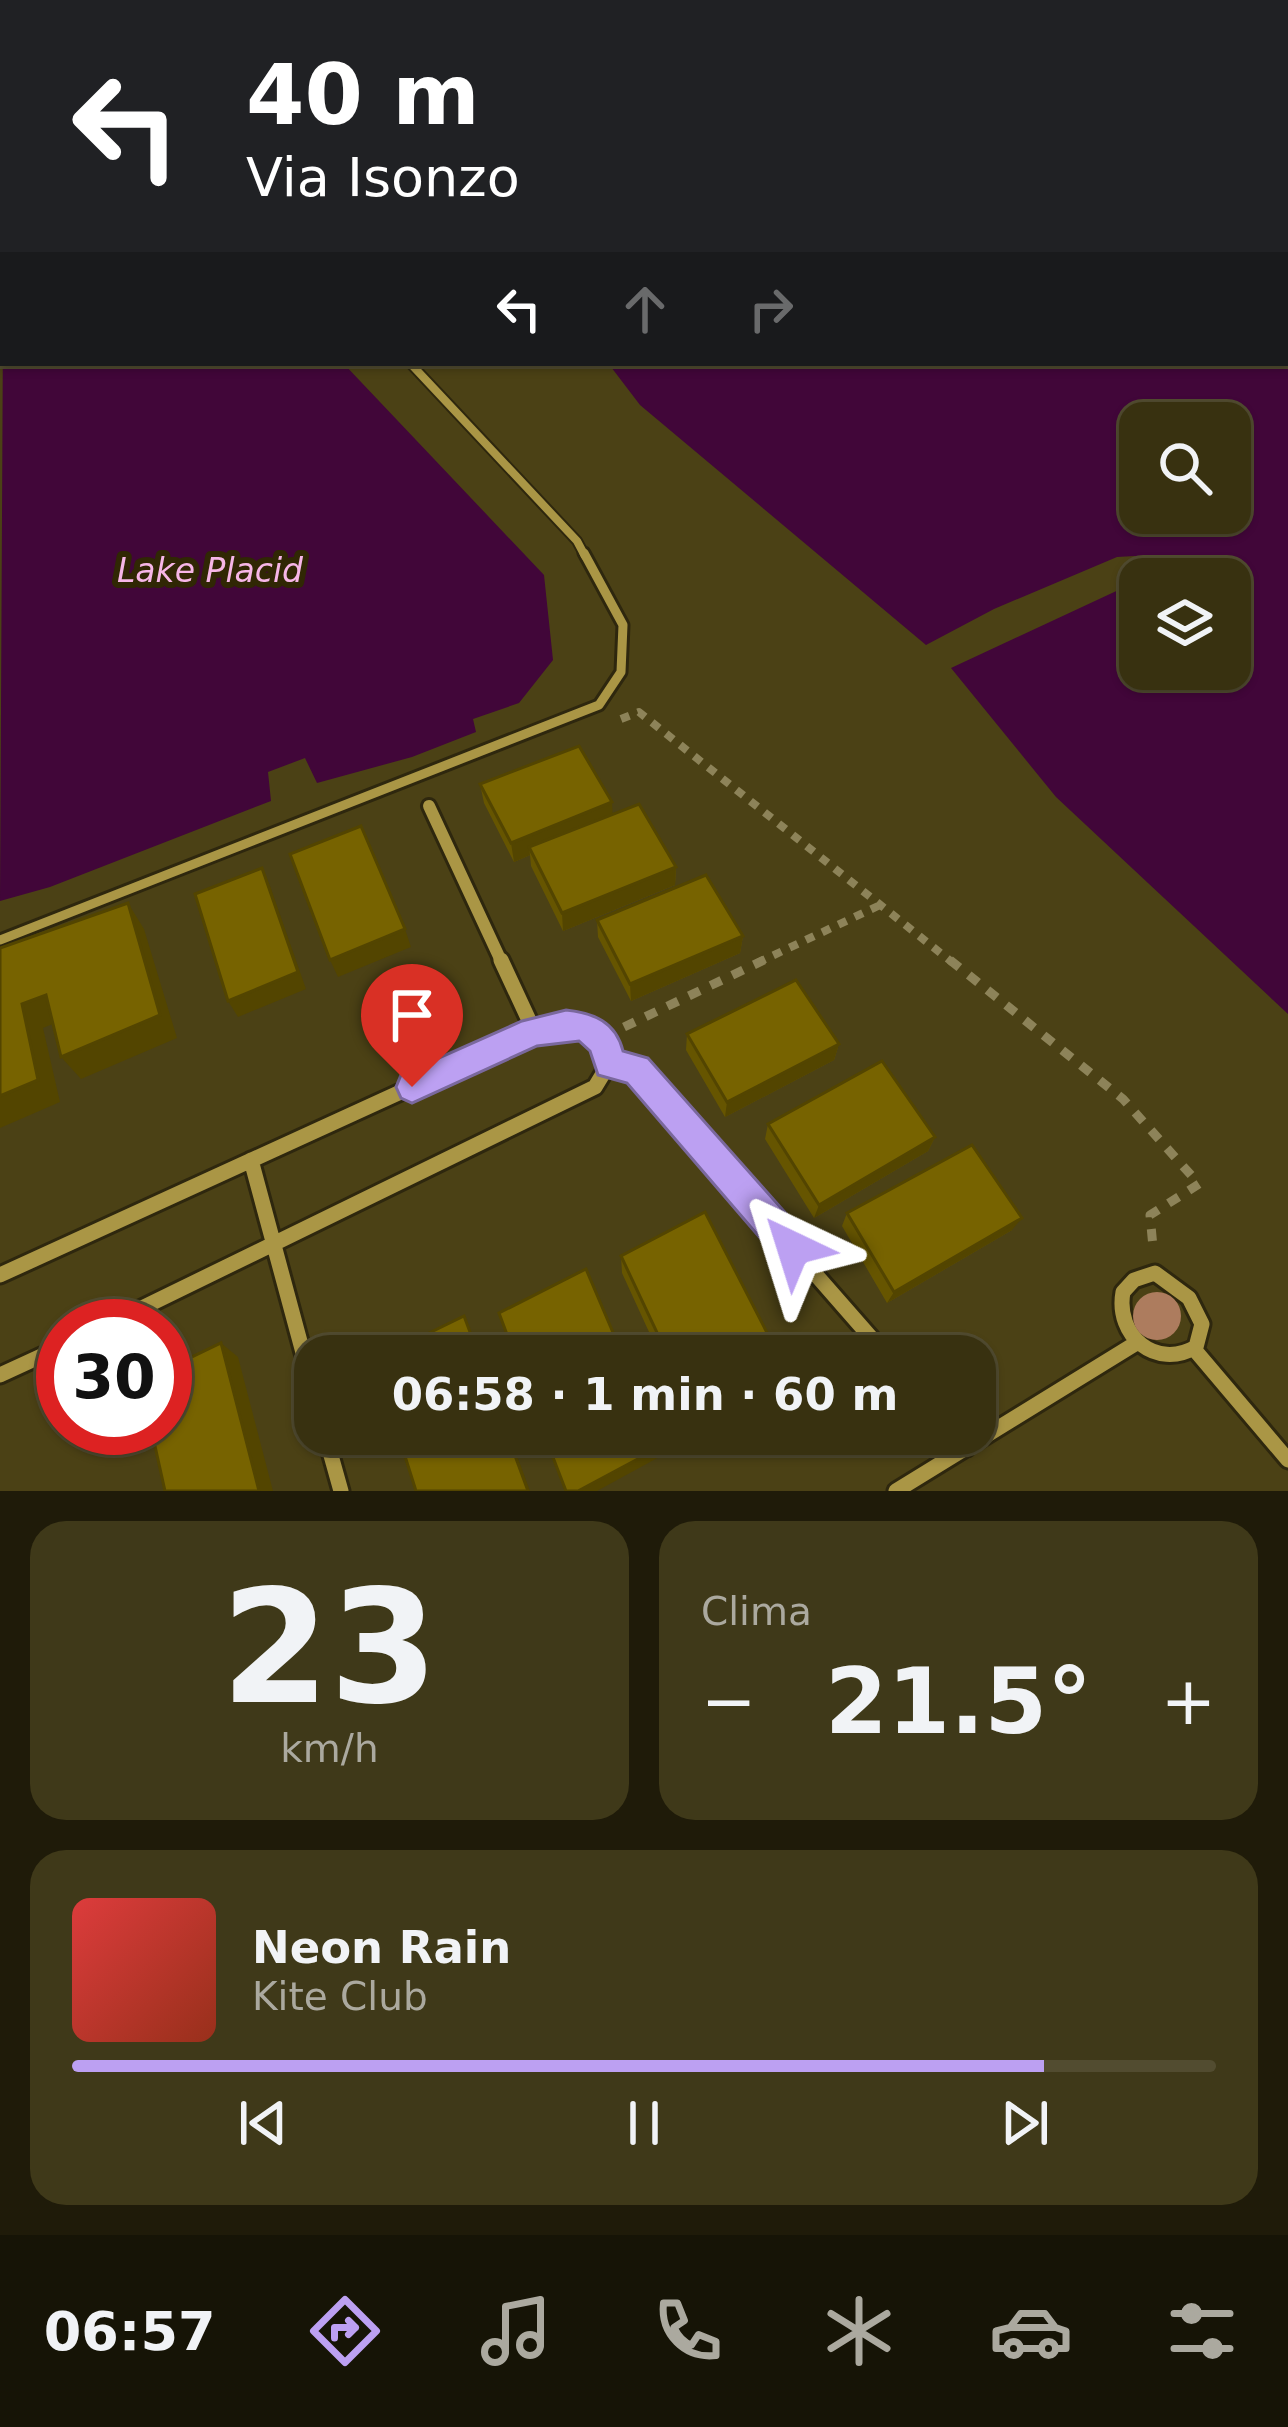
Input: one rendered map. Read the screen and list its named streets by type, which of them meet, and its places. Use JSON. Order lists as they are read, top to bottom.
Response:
{
  "water": ["Lake Placid"],
  "page": {
    "turn": ["40 m", "Via Isonzo"],
    "limit": "30",
    "trip": "06:58 · 1 min · 60 m",
    "tile": [
      ["23", "km/h"],
      "Clima"
    ],
    "heat": ["−", "21.5°", "+"],
    "song": ["Neon Rain", "Kite Club"],
    "tabs": "06:57"
  }
}
